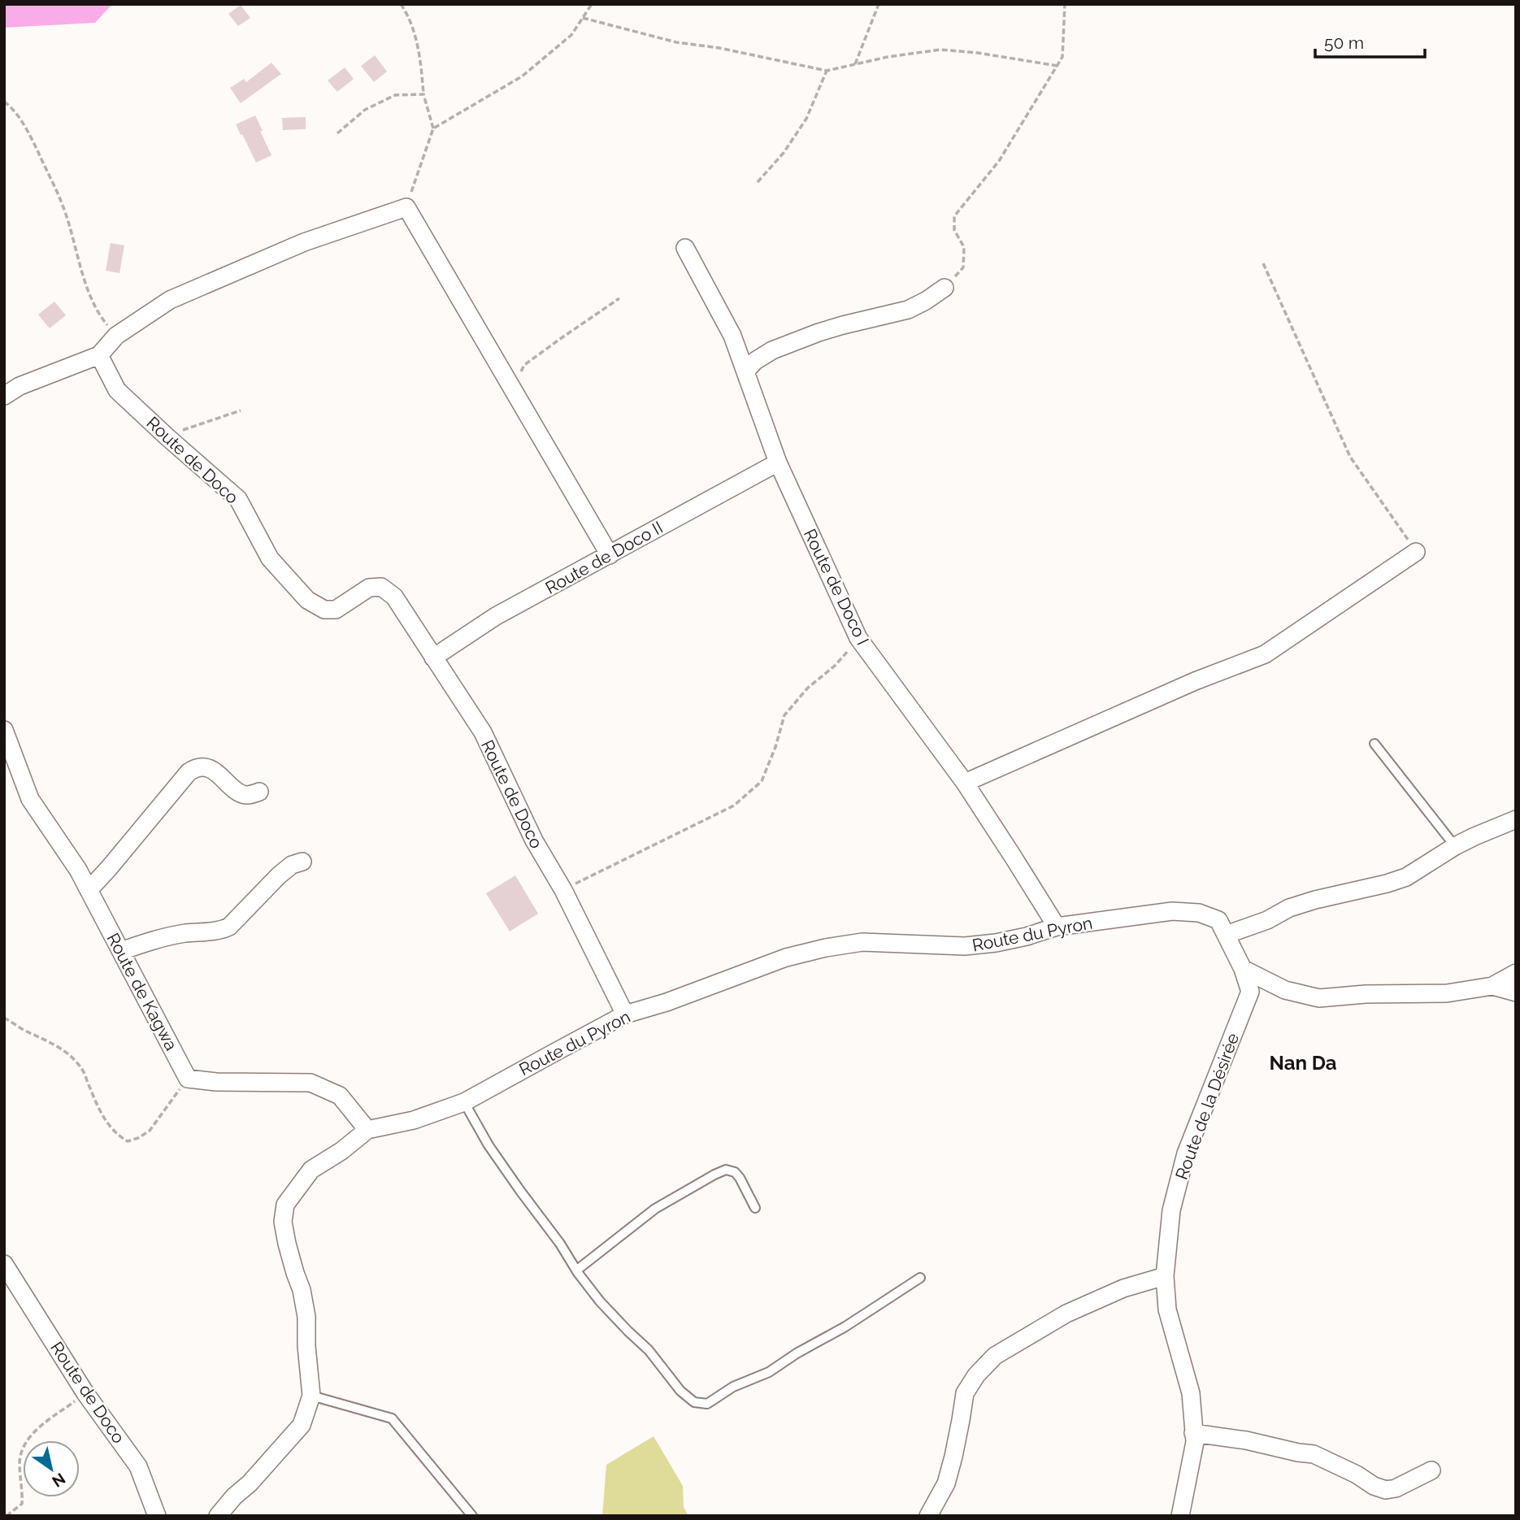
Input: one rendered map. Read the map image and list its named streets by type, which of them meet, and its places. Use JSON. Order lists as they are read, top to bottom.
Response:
{
  "streets": {
    "street": [
      "Route de Doco",
      "Route de Doco II",
      "Route de Doco I",
      "Route du Pyron",
      "Route de Kagwa",
      "Route de la Désirée"
    ]
  },
  "crossings": [
    ["Route de Doco", "Route de Doco II"],
    ["Route de Doco", "Route du Pyron"],
    ["Route de Doco II", "Route de Doco I"],
    ["Route de Doco I", "Route du Pyron"],
    ["Route du Pyron", "Route de la Désirée"]
  ],
  "districts": ["Nan Da"],
  "scale_bar": "50 m",
  "north": "bottom right"
}
